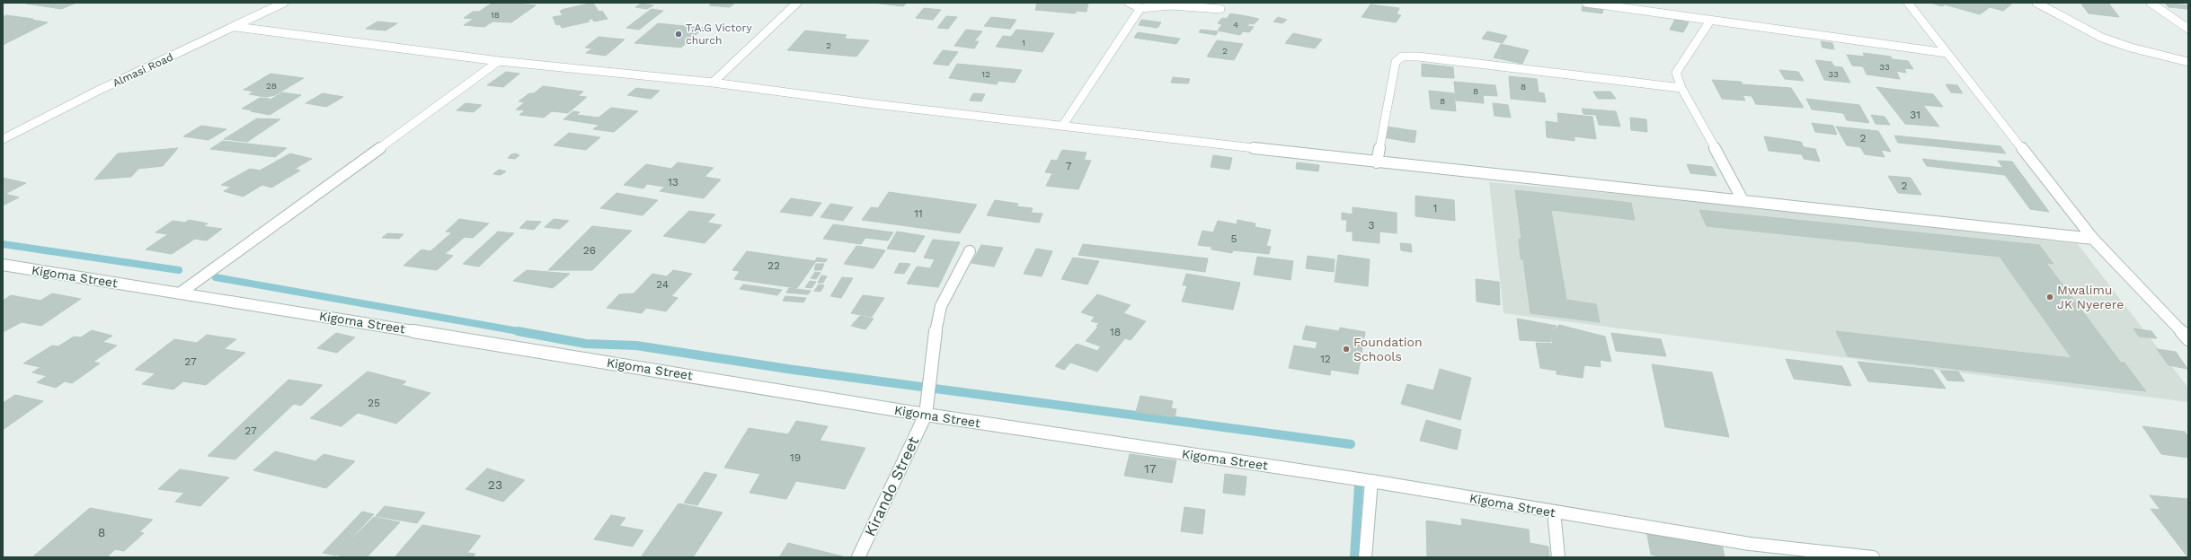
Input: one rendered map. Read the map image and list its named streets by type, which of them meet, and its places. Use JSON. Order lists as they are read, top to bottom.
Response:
{
  "streets": {
    "street": ["Almasi Road", "Kigoma Street", "Kirando Street"]
  },
  "crossings": [
    ["Kigoma Street", "Kirando Street"]
  ],
  "places": ["T.A.G Victory church", "Mwalimu JK Nyerere", "Foundation Schools"],
  "house_numbers": [
    "18",
    "4",
    "1",
    "2",
    "2",
    "33",
    "12",
    "33",
    "28",
    "8",
    "8",
    "8",
    "31",
    "2",
    "7",
    "13",
    "2",
    "1",
    "11",
    "3",
    "5",
    "26",
    "22",
    "24",
    "18",
    "12",
    "27",
    "25",
    "27",
    "19",
    "17",
    "23",
    "8"
  ]
}
